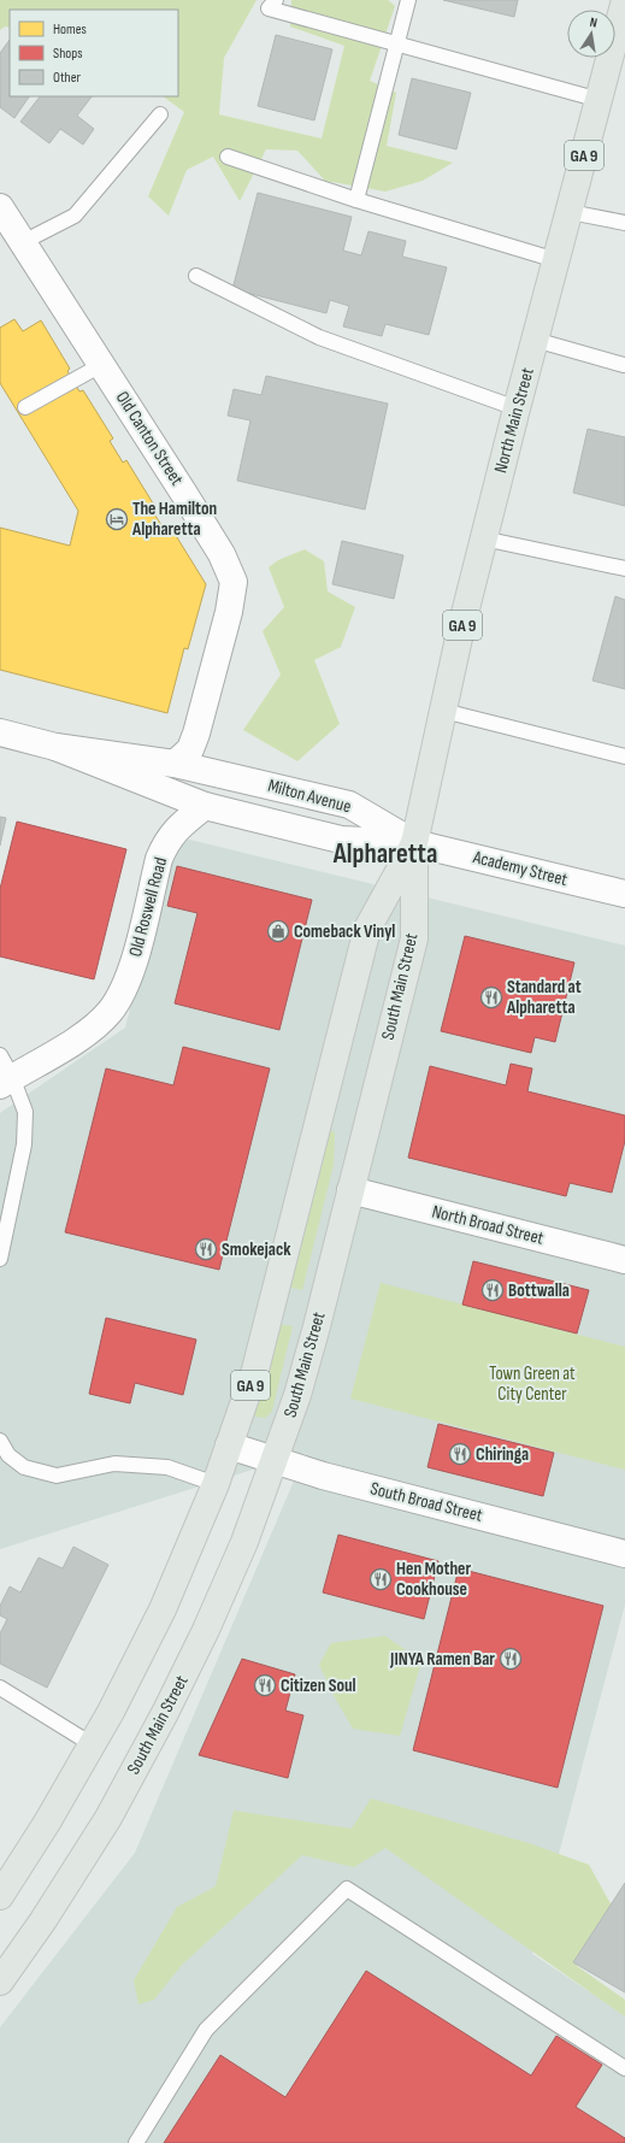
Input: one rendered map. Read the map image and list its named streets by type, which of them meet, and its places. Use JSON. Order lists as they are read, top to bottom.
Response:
{
  "streets": {
    "main road": ["GA 9", "North Main Street", "South Main Street"],
    "street": [
      "Old Canton Street",
      "Milton Avenue",
      "Academy Street",
      "Old Roswell Road",
      "North Broad Street",
      "South Broad Street"
    ]
  },
  "crossings": [
    ["GA 9", "North Main Street"],
    ["GA 9", "Milton Avenue"],
    ["GA 9", "Academy Street"],
    ["GA 9", "South Main Street"],
    ["GA 9", "South Broad Street"],
    ["North Main Street", "Milton Avenue"],
    ["North Main Street", "Academy Street"],
    ["North Main Street", "South Main Street"],
    ["Old Canton Street", "Milton Avenue"],
    ["Milton Avenue", "Academy Street"],
    ["Milton Avenue", "Old Roswell Road"],
    ["Milton Avenue", "South Main Street"],
    ["Academy Street", "South Main Street"],
    ["South Main Street", "North Broad Street"],
    ["South Main Street", "South Broad Street"]
  ],
  "districts": ["Alpharetta"],
  "parks": ["Town Green at City Center"],
  "places": {
    "hotel": ["The Hamilton Alpharetta"],
    "shop": ["Comeback Vinyl"],
    "restaurant": [
      "Standard at Alpharetta",
      "Smokejack",
      "Bottwalla",
      "Chiringa",
      "Hen Mother Cookhouse",
      "JINYA Ramen Bar",
      "Citizen Soul"
    ]
  },
  "legend": ["Homes", "Shops", "Other"],
  "north": "top"
}
